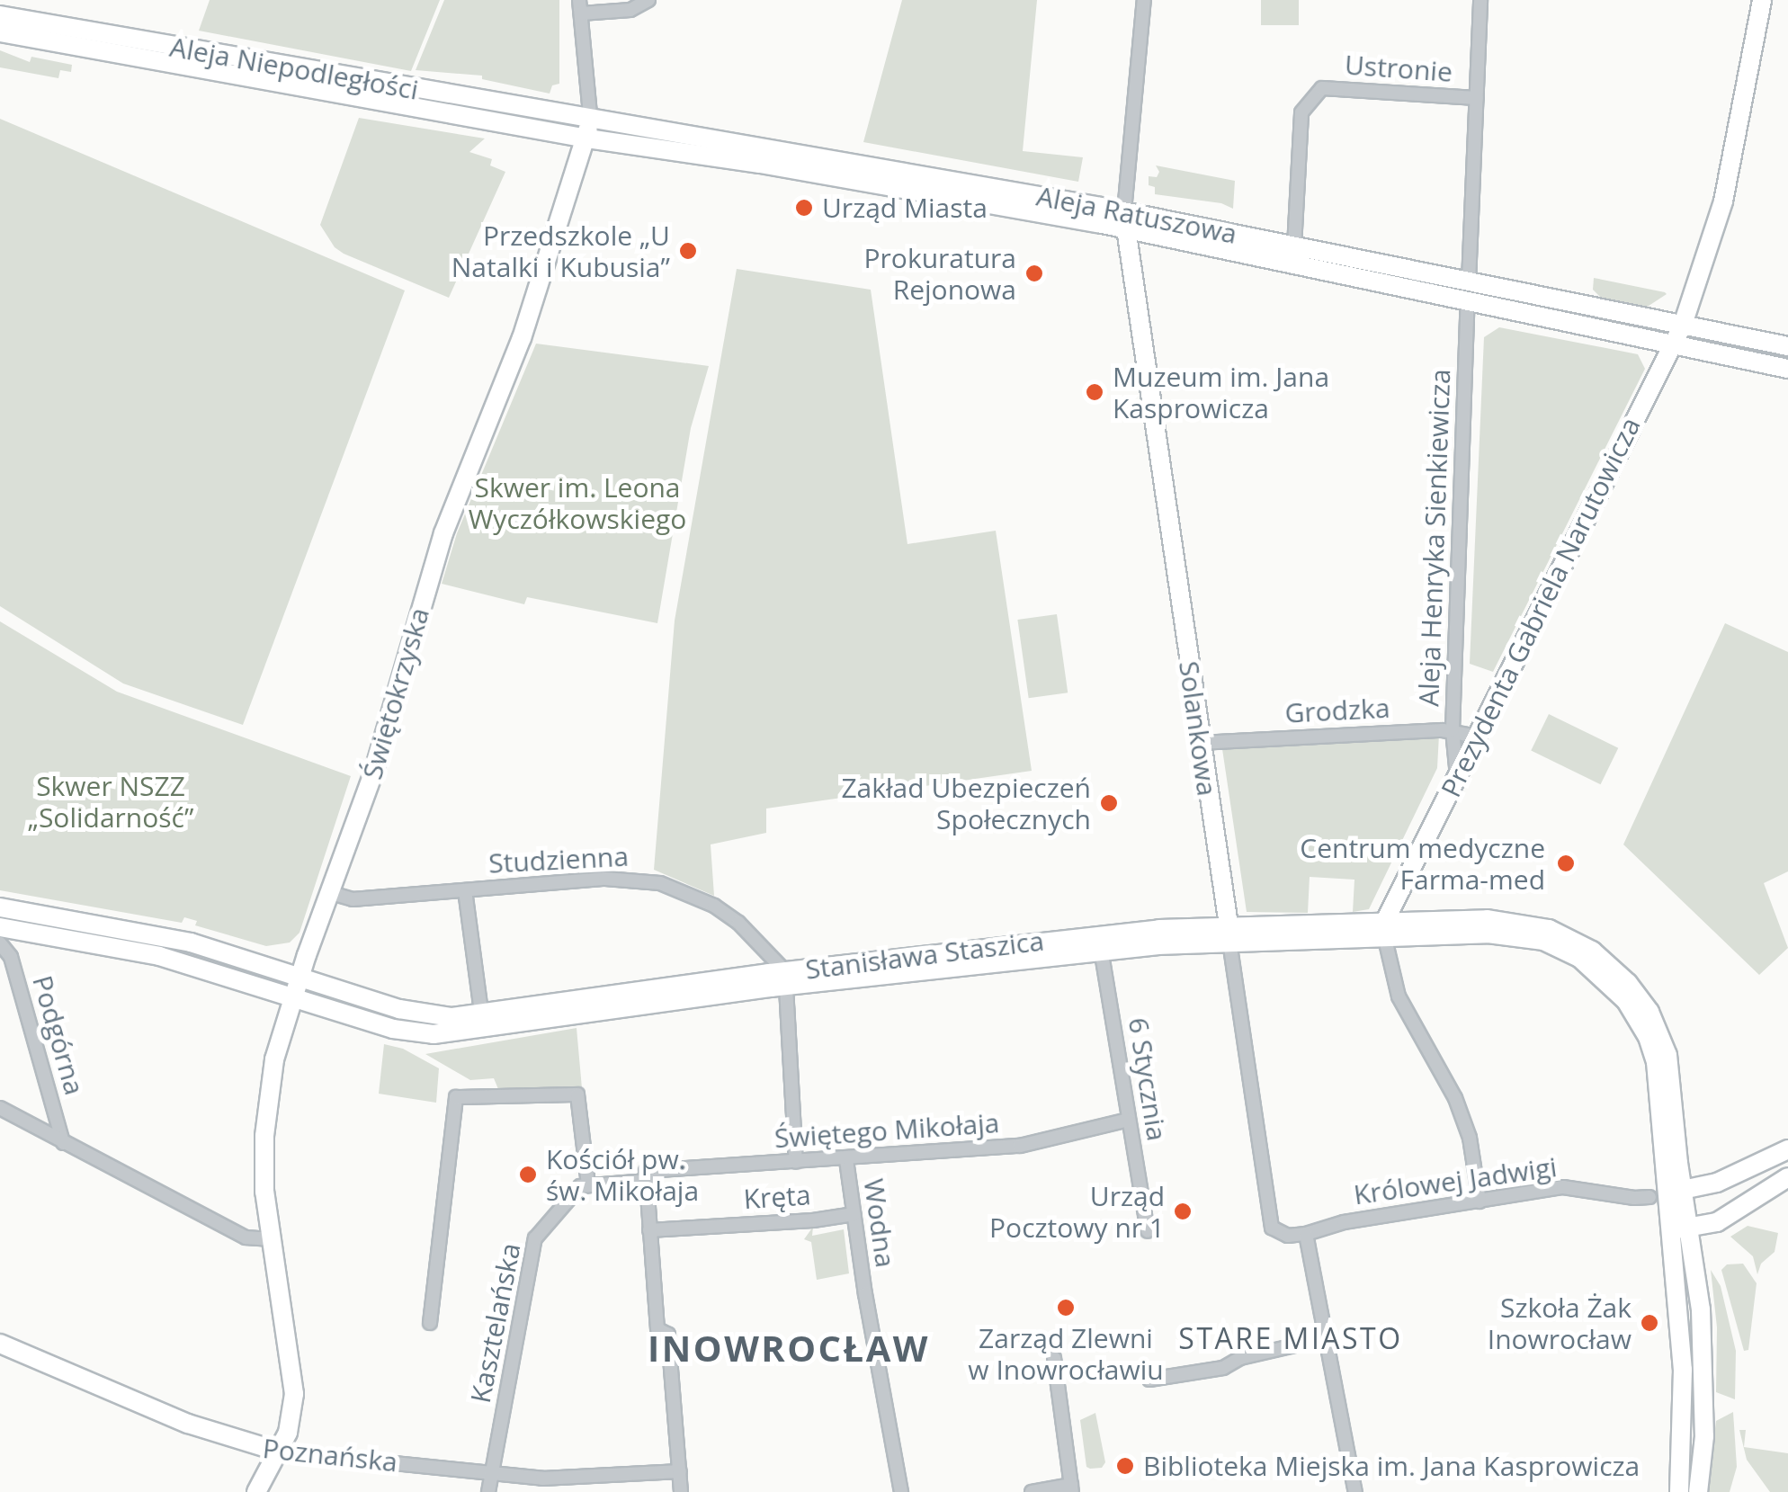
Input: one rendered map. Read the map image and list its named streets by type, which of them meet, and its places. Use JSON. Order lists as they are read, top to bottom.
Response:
{
  "streets": {
    "street": [
      "Aleja Niepodległości",
      "Ustronie",
      "Aleja Ratuszowa",
      "Aleja Henryka Sienkiewicza",
      "Prezydenta Gabriela Narutowicza",
      "Świętokrzyska",
      "Grodzka",
      "Solankowa",
      "Studzienna",
      "Stanisława Staszica",
      "Podgórna",
      "6 Stycznia",
      "Świętego Mikołaja",
      "Królowej Jadwigi",
      "Kręta",
      "Wodna",
      "Kasztelańska",
      "Poznańska"
    ]
  },
  "crossings": [
    ["Aleja Niepodległości", "Aleja Ratuszowa"],
    ["Aleja Niepodległości", "Świętokrzyska"],
    ["Ustronie", "Aleja Ratuszowa"],
    ["Ustronie", "Aleja Henryka Sienkiewicza"],
    ["Aleja Ratuszowa", "Aleja Henryka Sienkiewicza"],
    ["Aleja Ratuszowa", "Prezydenta Gabriela Narutowicza"],
    ["Aleja Ratuszowa", "Świętokrzyska"],
    ["Aleja Ratuszowa", "Solankowa"],
    ["Aleja Henryka Sienkiewicza", "Prezydenta Gabriela Narutowicza"],
    ["Aleja Henryka Sienkiewicza", "Grodzka"],
    ["Prezydenta Gabriela Narutowicza", "Grodzka"],
    ["Prezydenta Gabriela Narutowicza", "Stanisława Staszica"],
    ["Świętokrzyska", "Studzienna"],
    ["Świętokrzyska", "Stanisława Staszica"],
    ["Świętokrzyska", "Poznańska"],
    ["Grodzka", "Solankowa"],
    ["Solankowa", "Stanisława Staszica"],
    ["Solankowa", "Królowej Jadwigi"],
    ["Studzienna", "Stanisława Staszica"],
    ["Stanisława Staszica", "6 Stycznia"],
    ["Stanisława Staszica", "Królowej Jadwigi"],
    ["6 Stycznia", "Świętego Mikołaja"],
    ["Świętego Mikołaja", "Wodna"],
    ["Świętego Mikołaja", "Kasztelańska"],
    ["Kręta", "Wodna"],
    ["Kasztelańska", "Poznańska"]
  ],
  "districts": ["STARE MIASTO", "INOWROCŁAW"],
  "parks": ["Skwer im. Leona Wyczółkowskiego", "Skwer NSZZ „Solidarność”"],
  "places": [
    "Urząd Miasta",
    "Przedszkole „U Natalki i Kubusia”",
    "Prokuratura Rejonowa",
    "Muzeum im. Jana Kasprowicza",
    "Zakład Ubezpieczeń Społecznych",
    "Centrum medyczne Farma-med",
    "Kościół pw. św. Mikołaja",
    "Urząd Pocztowy nr 1",
    "Zarząd Zlewni w Inowrocławiu",
    "Szkoła Żak Inowrocław",
    "Biblioteka Miejska im. Jana Kasprowicza"
  ]
}
